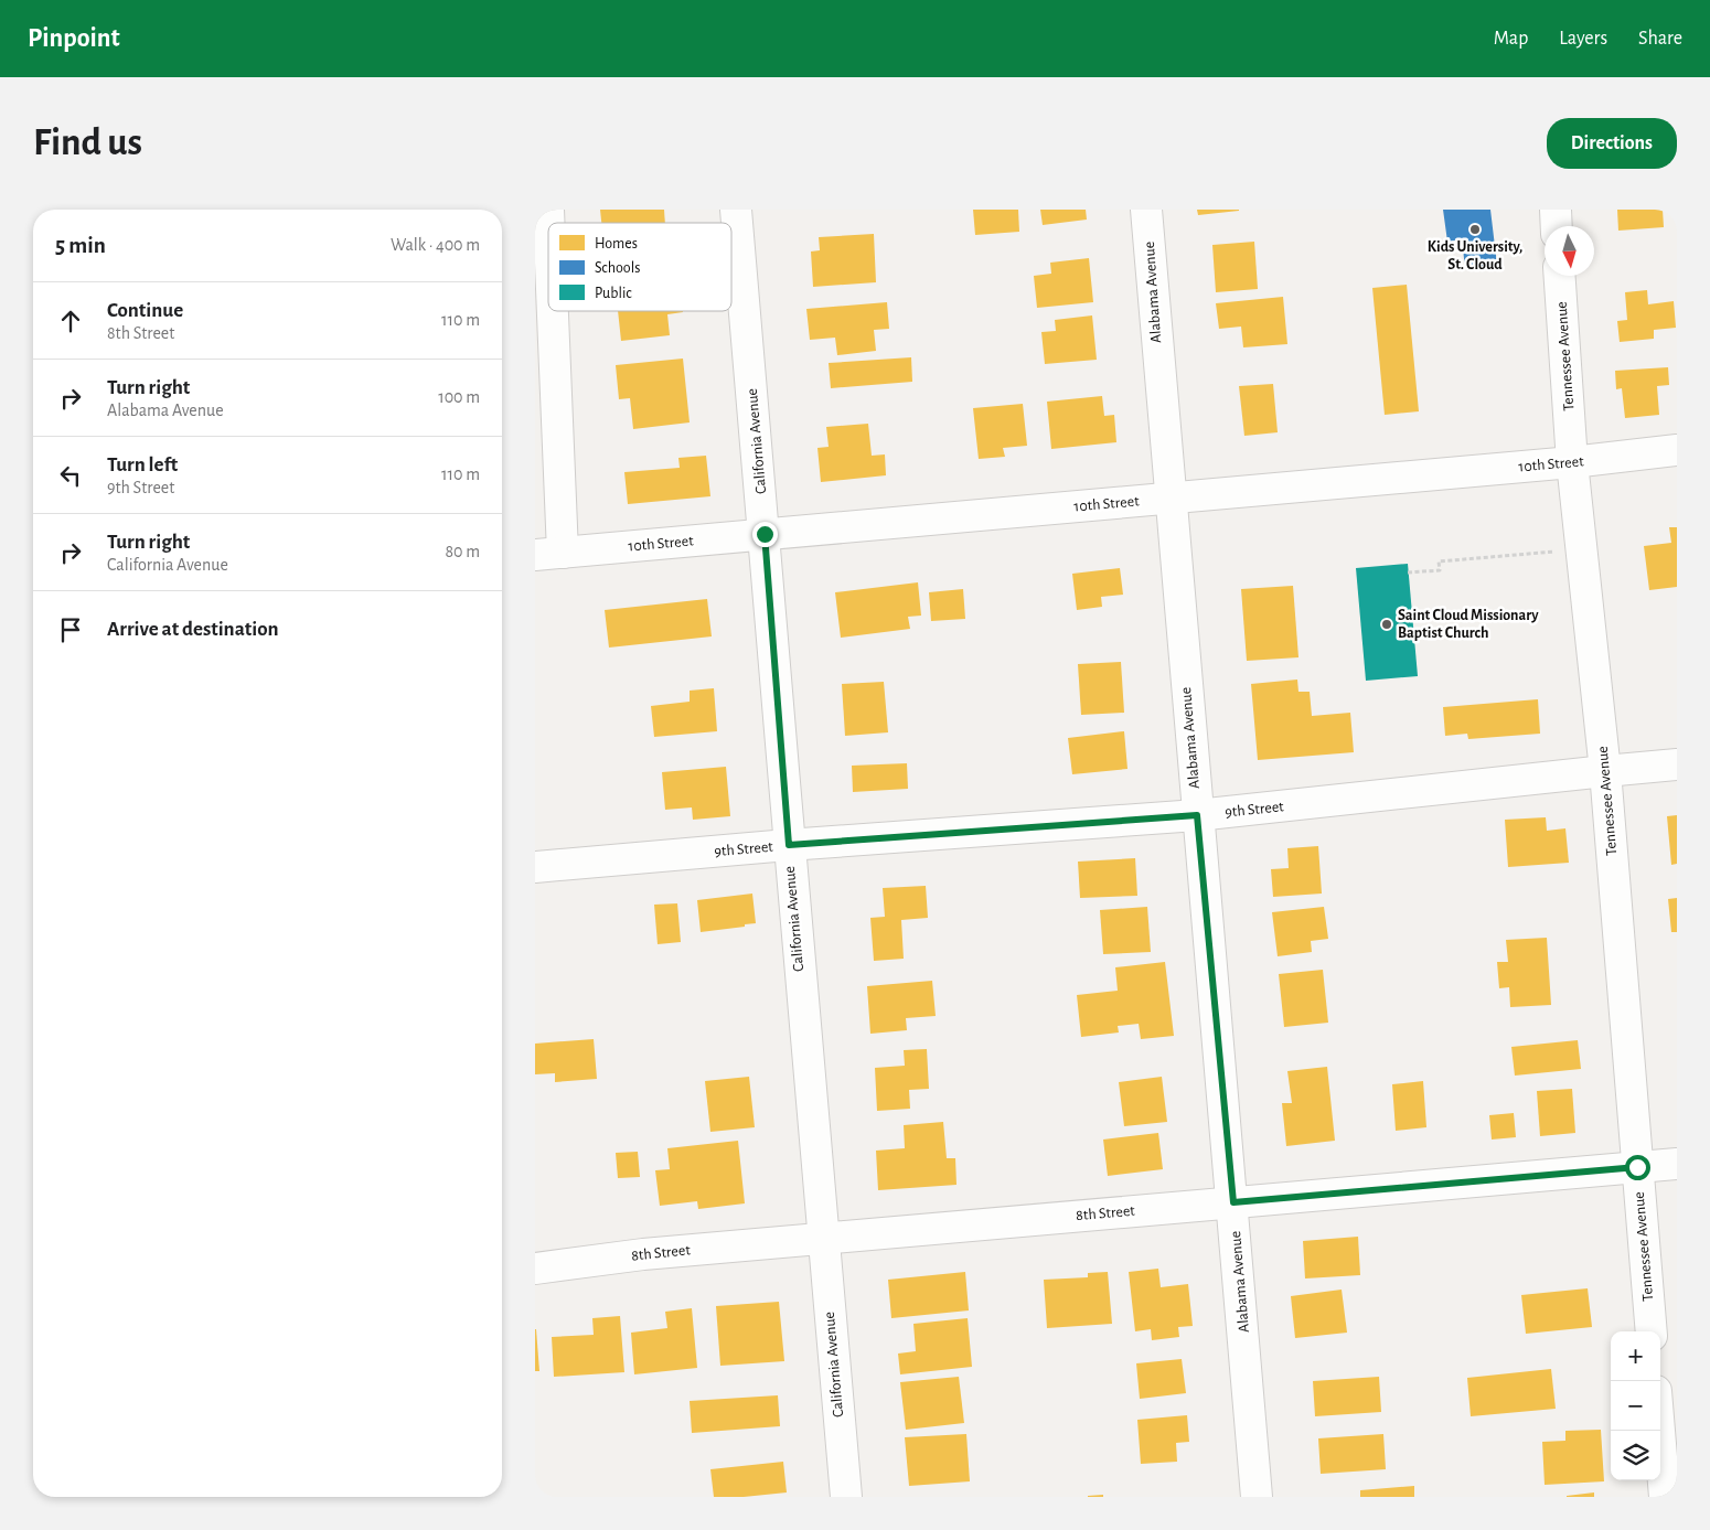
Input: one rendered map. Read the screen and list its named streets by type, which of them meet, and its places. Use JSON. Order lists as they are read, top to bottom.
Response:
{
  "streets": {
    "street": [
      "Alabama Avenue",
      "Tennessee Avenue",
      "California Avenue",
      "10th Street",
      "9th Street",
      "8th Street"
    ]
  },
  "crossings": [
    ["Alabama Avenue", "10th Street"],
    ["Alabama Avenue", "9th Street"],
    ["Alabama Avenue", "8th Street"],
    ["Tennessee Avenue", "10th Street"],
    ["Tennessee Avenue", "9th Street"],
    ["Tennessee Avenue", "8th Street"],
    ["California Avenue", "10th Street"],
    ["California Avenue", "9th Street"],
    ["California Avenue", "8th Street"]
  ],
  "places": ["Kids University, St. Cloud", "Saint Cloud Missionary Baptist Church"],
  "legend": ["Homes", "Schools", "Public"],
  "north": "bottom",
  "page": {
    "header": "Pinpoint",
    "nav": ["Map", "Layers", "Share"],
    "buttons": "Directions",
    "title": "Find us",
    "heading": ["5 min", "Walk · 400 m"],
    "list": [
      ["Continue", "8th Street", "110 m"],
      ["Turn right", "Alabama Avenue", "100 m"],
      ["Turn left", "9th Street", "110 m"],
      ["Turn right", "California Avenue", "80 m"],
      "Arrive at destination"
    ],
    "map_buttons": ["+", "−"]
  }
}
